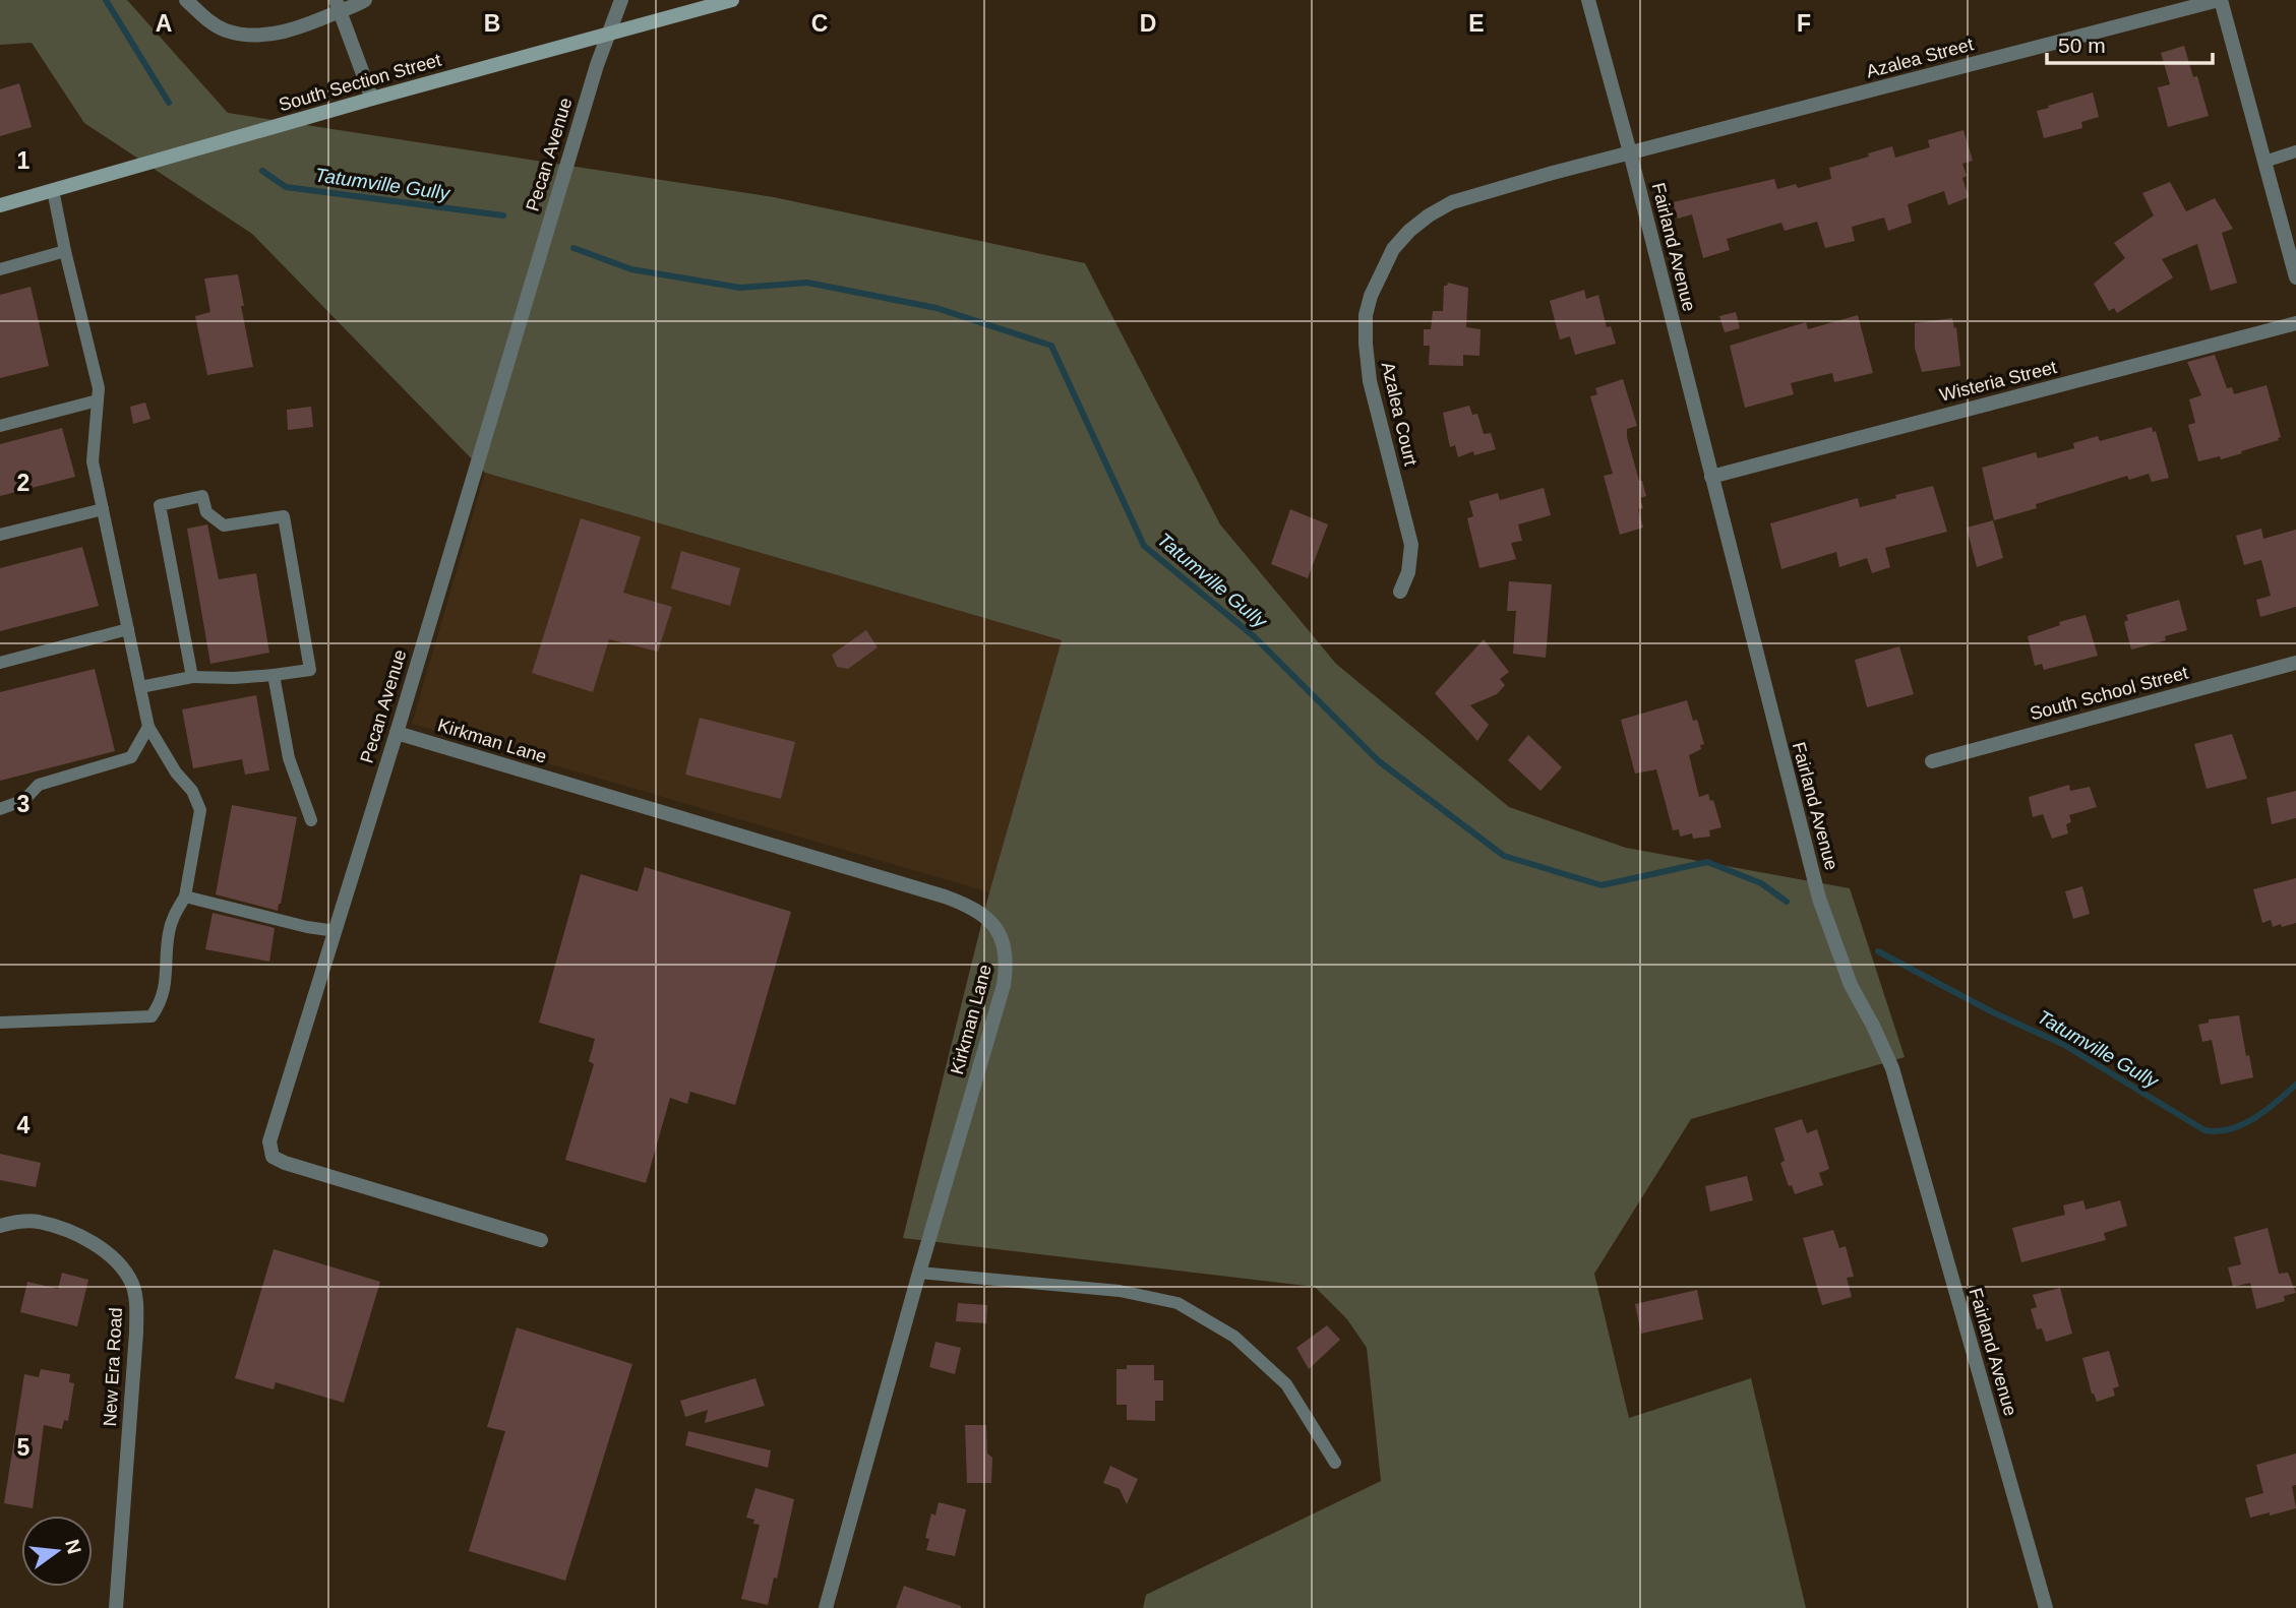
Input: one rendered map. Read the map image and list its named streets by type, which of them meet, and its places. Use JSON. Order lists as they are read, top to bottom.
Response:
{
  "streets": {
    "street": [
      "Azalea Street",
      "South Section Street",
      "Pecan Avenue",
      "Fairland Avenue",
      "Wisteria Street",
      "Azalea Court",
      "South School Street",
      "Kirkman Lane",
      "New Era Road"
    ]
  },
  "crossings": [
    ["Azalea Street", "Fairland Avenue"],
    ["Azalea Street", "Azalea Court"],
    ["South Section Street", "Pecan Avenue"],
    ["Pecan Avenue", "Kirkman Lane"],
    ["Fairland Avenue", "Wisteria Street"],
    ["Fairland Avenue", "Azalea Court"]
  ],
  "water": ["Tatumville Gully"],
  "scale_bar": "50 m",
  "north": "right",
  "grid": {
    "columns": [
      "A",
      "B",
      "C",
      "D",
      "E",
      "F"
    ],
    "rows": [
      "1",
      "2",
      "3",
      "4",
      "5"
    ]
  }
}
